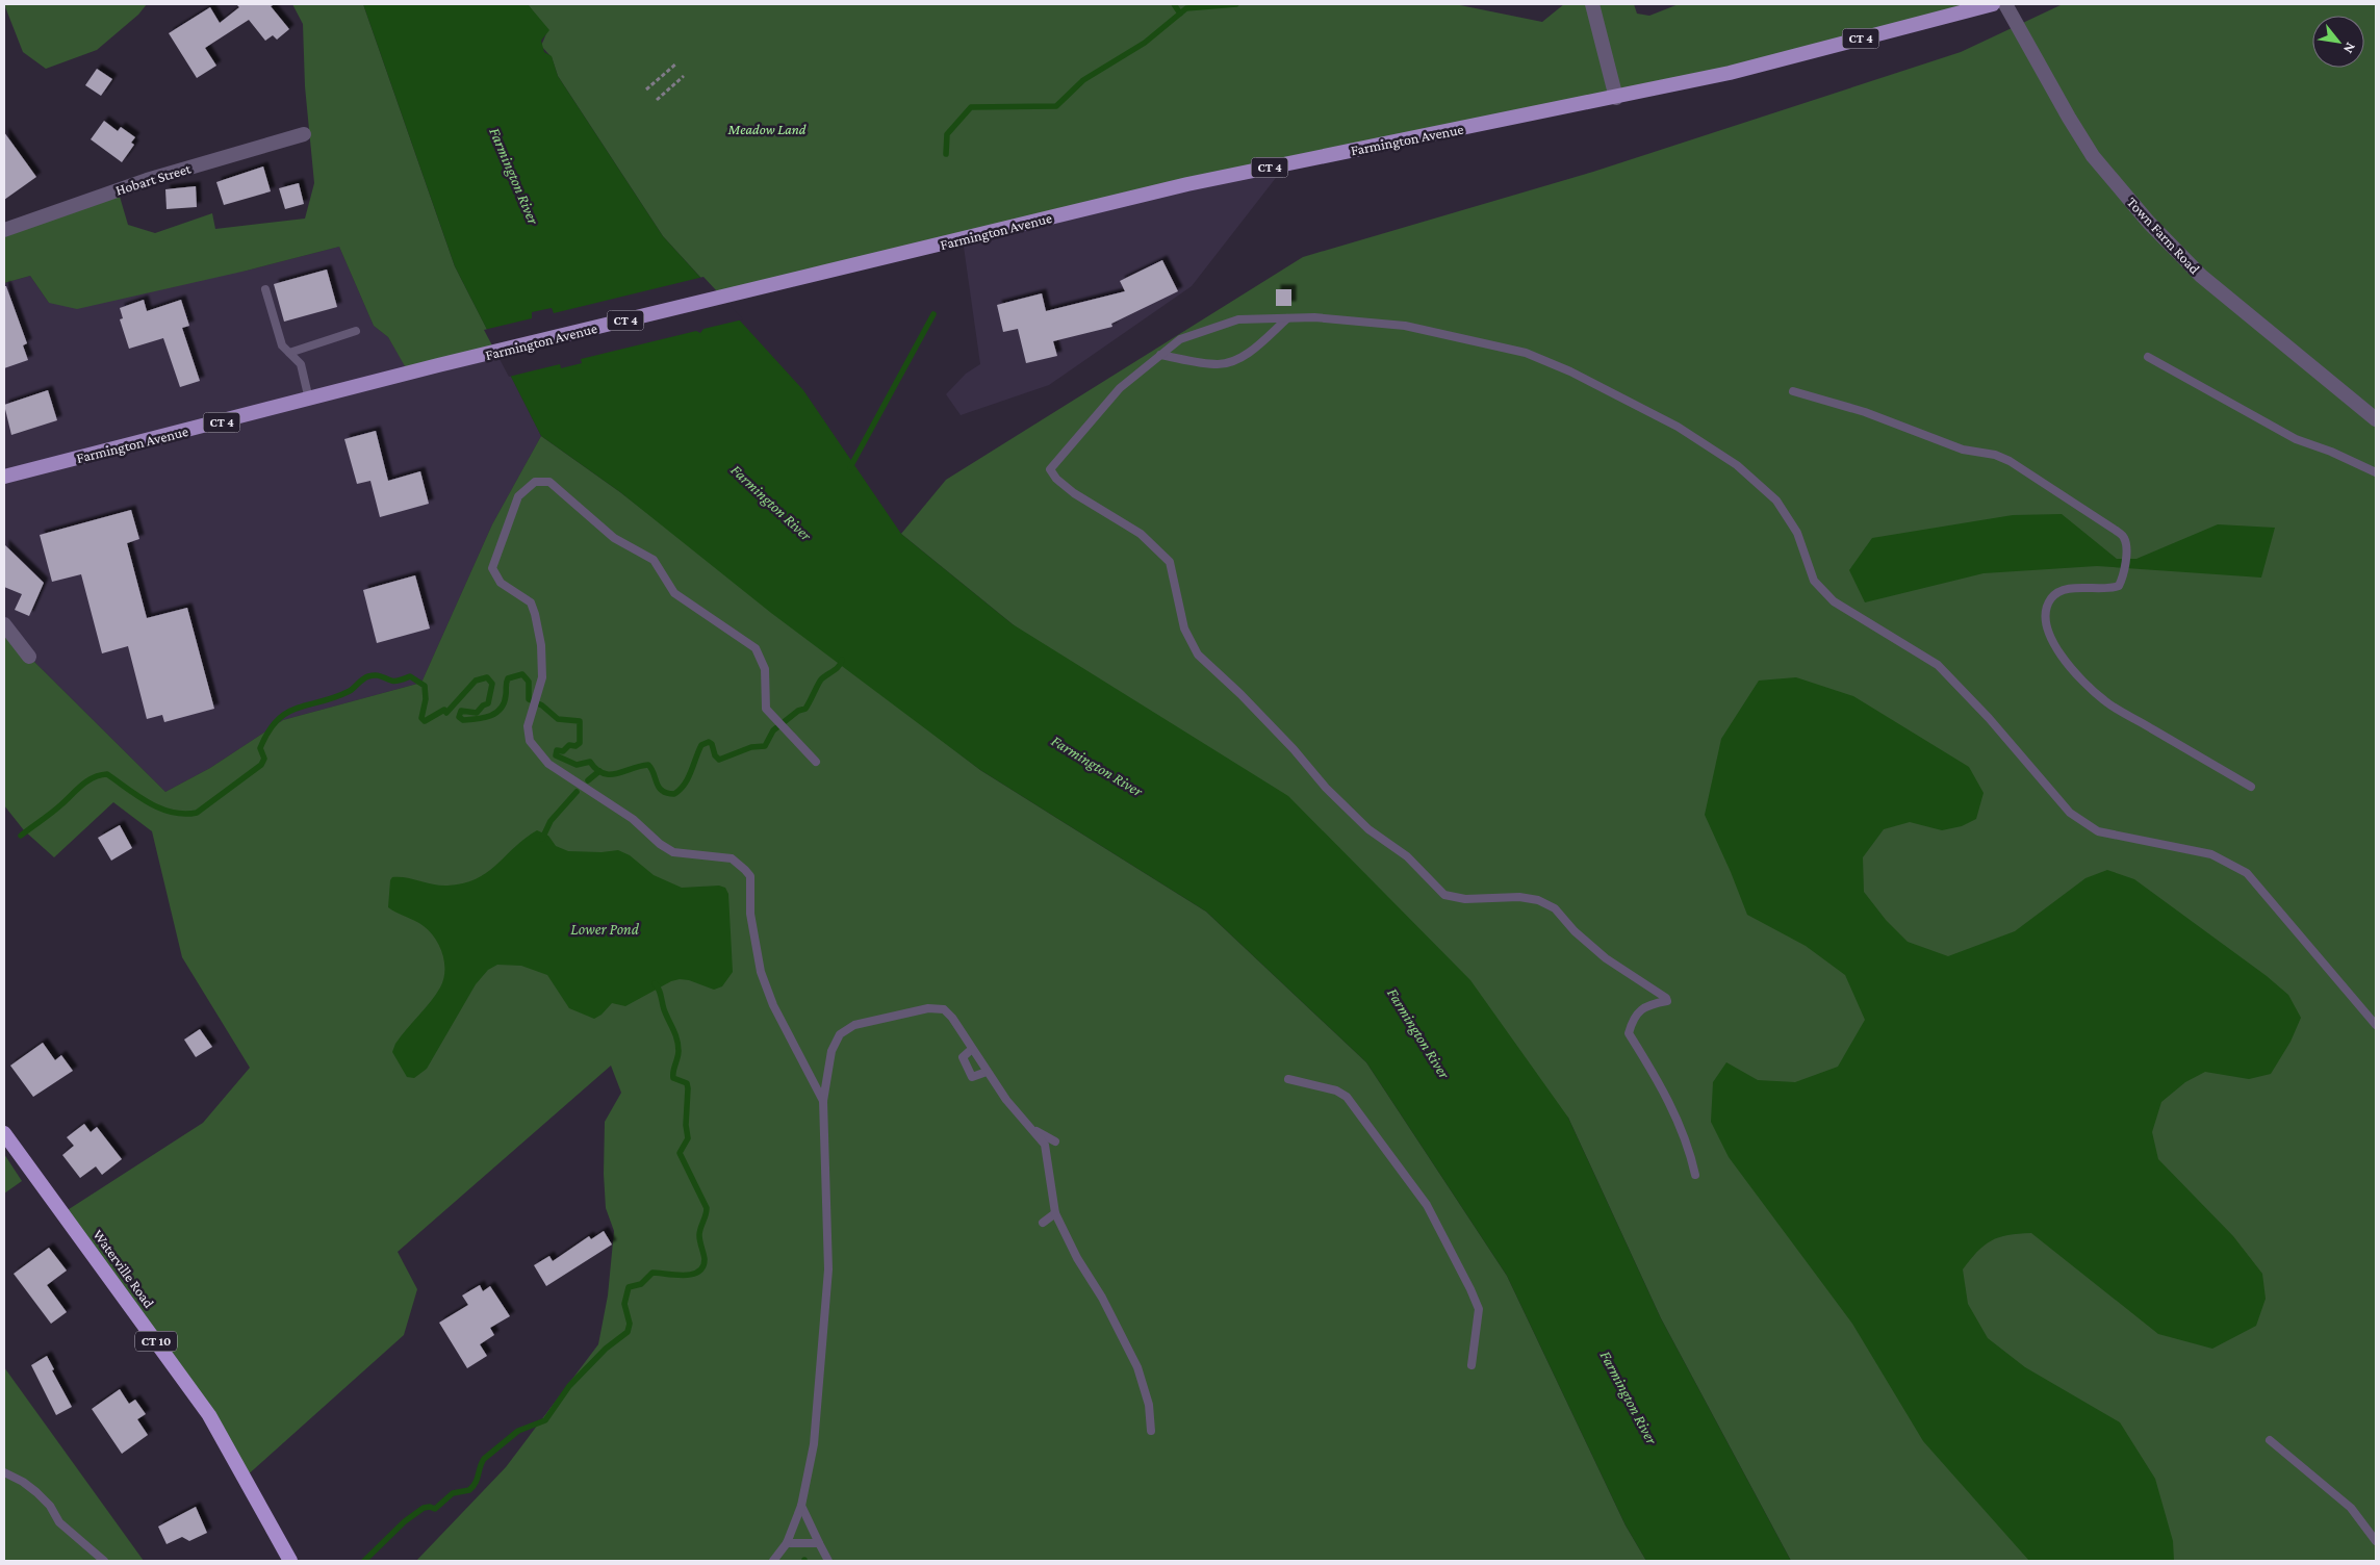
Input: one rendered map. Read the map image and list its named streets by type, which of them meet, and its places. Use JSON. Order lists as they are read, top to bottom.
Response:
{
  "streets": {
    "highway": ["Waterville Road", "CT 10"],
    "main road": ["CT 4", "Farmington Avenue"],
    "street": ["Hobart Street", "Town Farm Road"]
  },
  "water": ["Farmington River", "Lower Pond"],
  "parks": ["Meadow Land"],
  "north": "bottom right"
}
